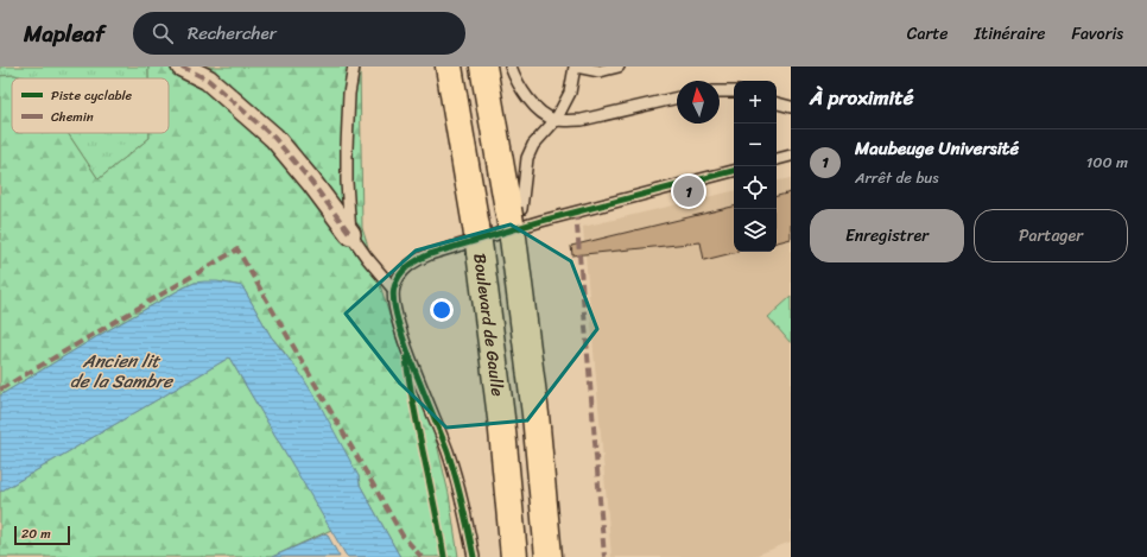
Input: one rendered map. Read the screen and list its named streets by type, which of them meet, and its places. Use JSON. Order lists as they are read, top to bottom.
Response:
{
  "streets": {
    "main road": ["Boulevard de Gaulle"]
  },
  "water": ["Ancien lit de la Sambre"],
  "legend": ["Piste cyclable", "Chemin"],
  "scale_bar": "20 m",
  "north": "top",
  "page": {
    "header": "Mapleaf",
    "search": "Rechercher",
    "nav": ["Carte", "Itinéraire", "Favoris"],
    "heading": "À proximité",
    "map_buttons": ["+", "−"],
    "list": [
      {
        "mark": "1",
        "name": "Maubeuge Université",
        "note": "Arrêt de bus",
        "value": "100 m"
      }
    ],
    "pins": "1",
    "buttons": ["Enregistrer", "Partager"],
    "scale": "20 m"
  }
}
